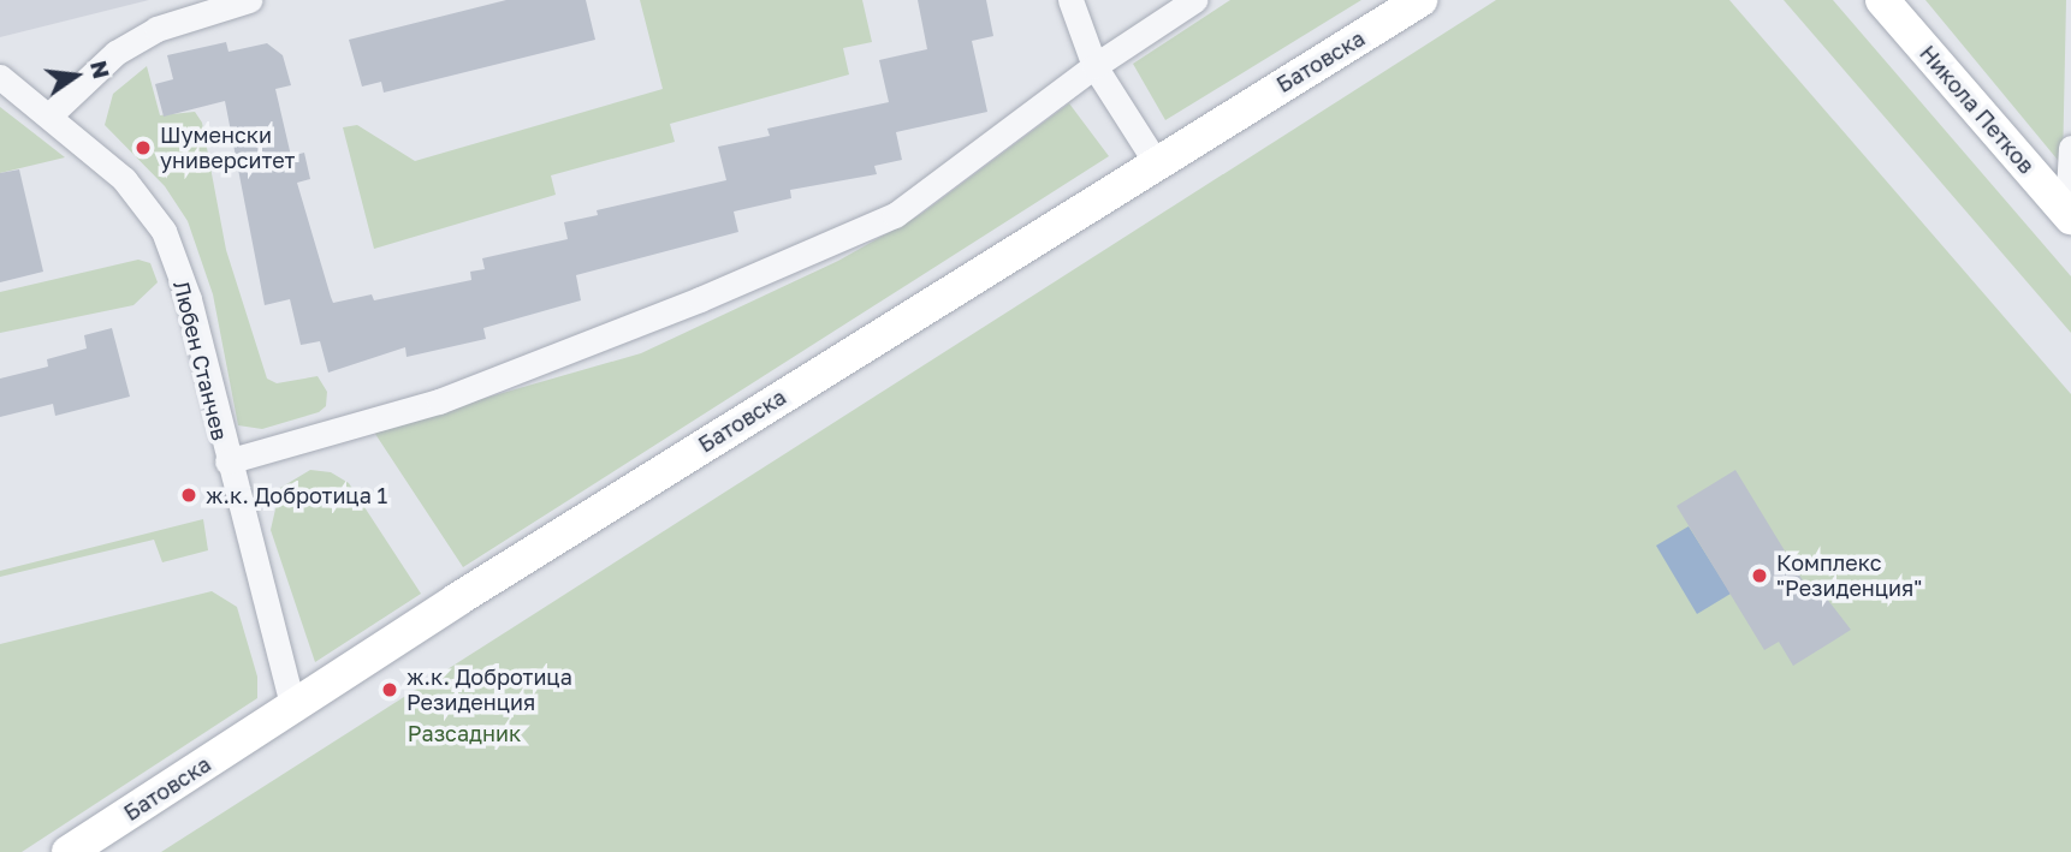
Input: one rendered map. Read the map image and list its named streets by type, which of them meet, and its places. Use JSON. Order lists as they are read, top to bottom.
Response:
{
  "streets": {
    "street": ["Батовска", "Никола Петков", "Любен Станчев"]
  },
  "crossings": [
    ["Батовска", "Любен Станчев"]
  ],
  "parks": ["Разсадник"],
  "places": [
    "Шуменски университет",
    "ж.к. Добротица 1",
    "Комплекс \"Резиденция\"",
    "ж.к. Добротица Резиденция"
  ],
  "north": "right"
}
